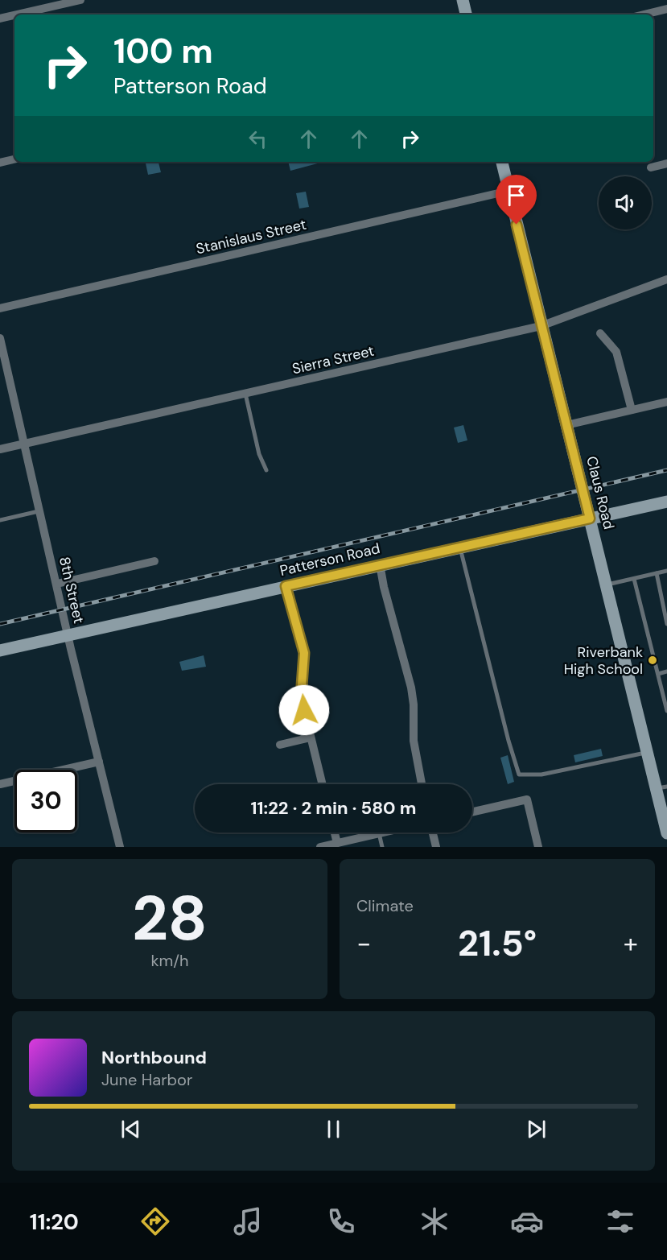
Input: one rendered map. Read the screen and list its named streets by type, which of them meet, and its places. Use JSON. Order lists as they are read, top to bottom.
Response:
{
  "streets": {
    "main road": ["Claus Road", "Patterson Road"],
    "street": ["Stanislaus Street", "Sierra Street", "8th Street"]
  },
  "crossings": [
    ["Stanislaus Street", "Claus Road"],
    ["Sierra Street", "Claus Road"],
    ["Sierra Street", "8th Street"],
    ["Claus Road", "Patterson Road"],
    ["Patterson Road", "8th Street"]
  ],
  "places": ["Riverbank High School"],
  "page": {
    "turn": ["100 m", "Patterson Road"],
    "limit": "30",
    "trip": "11:22 · 2 min · 580 m",
    "tile": [
      ["28", "km/h"],
      "Climate"
    ],
    "heat": ["−", "21.5°", "+"],
    "song": ["Northbound", "June Harbor"],
    "tabs": "11:20"
  }
}
